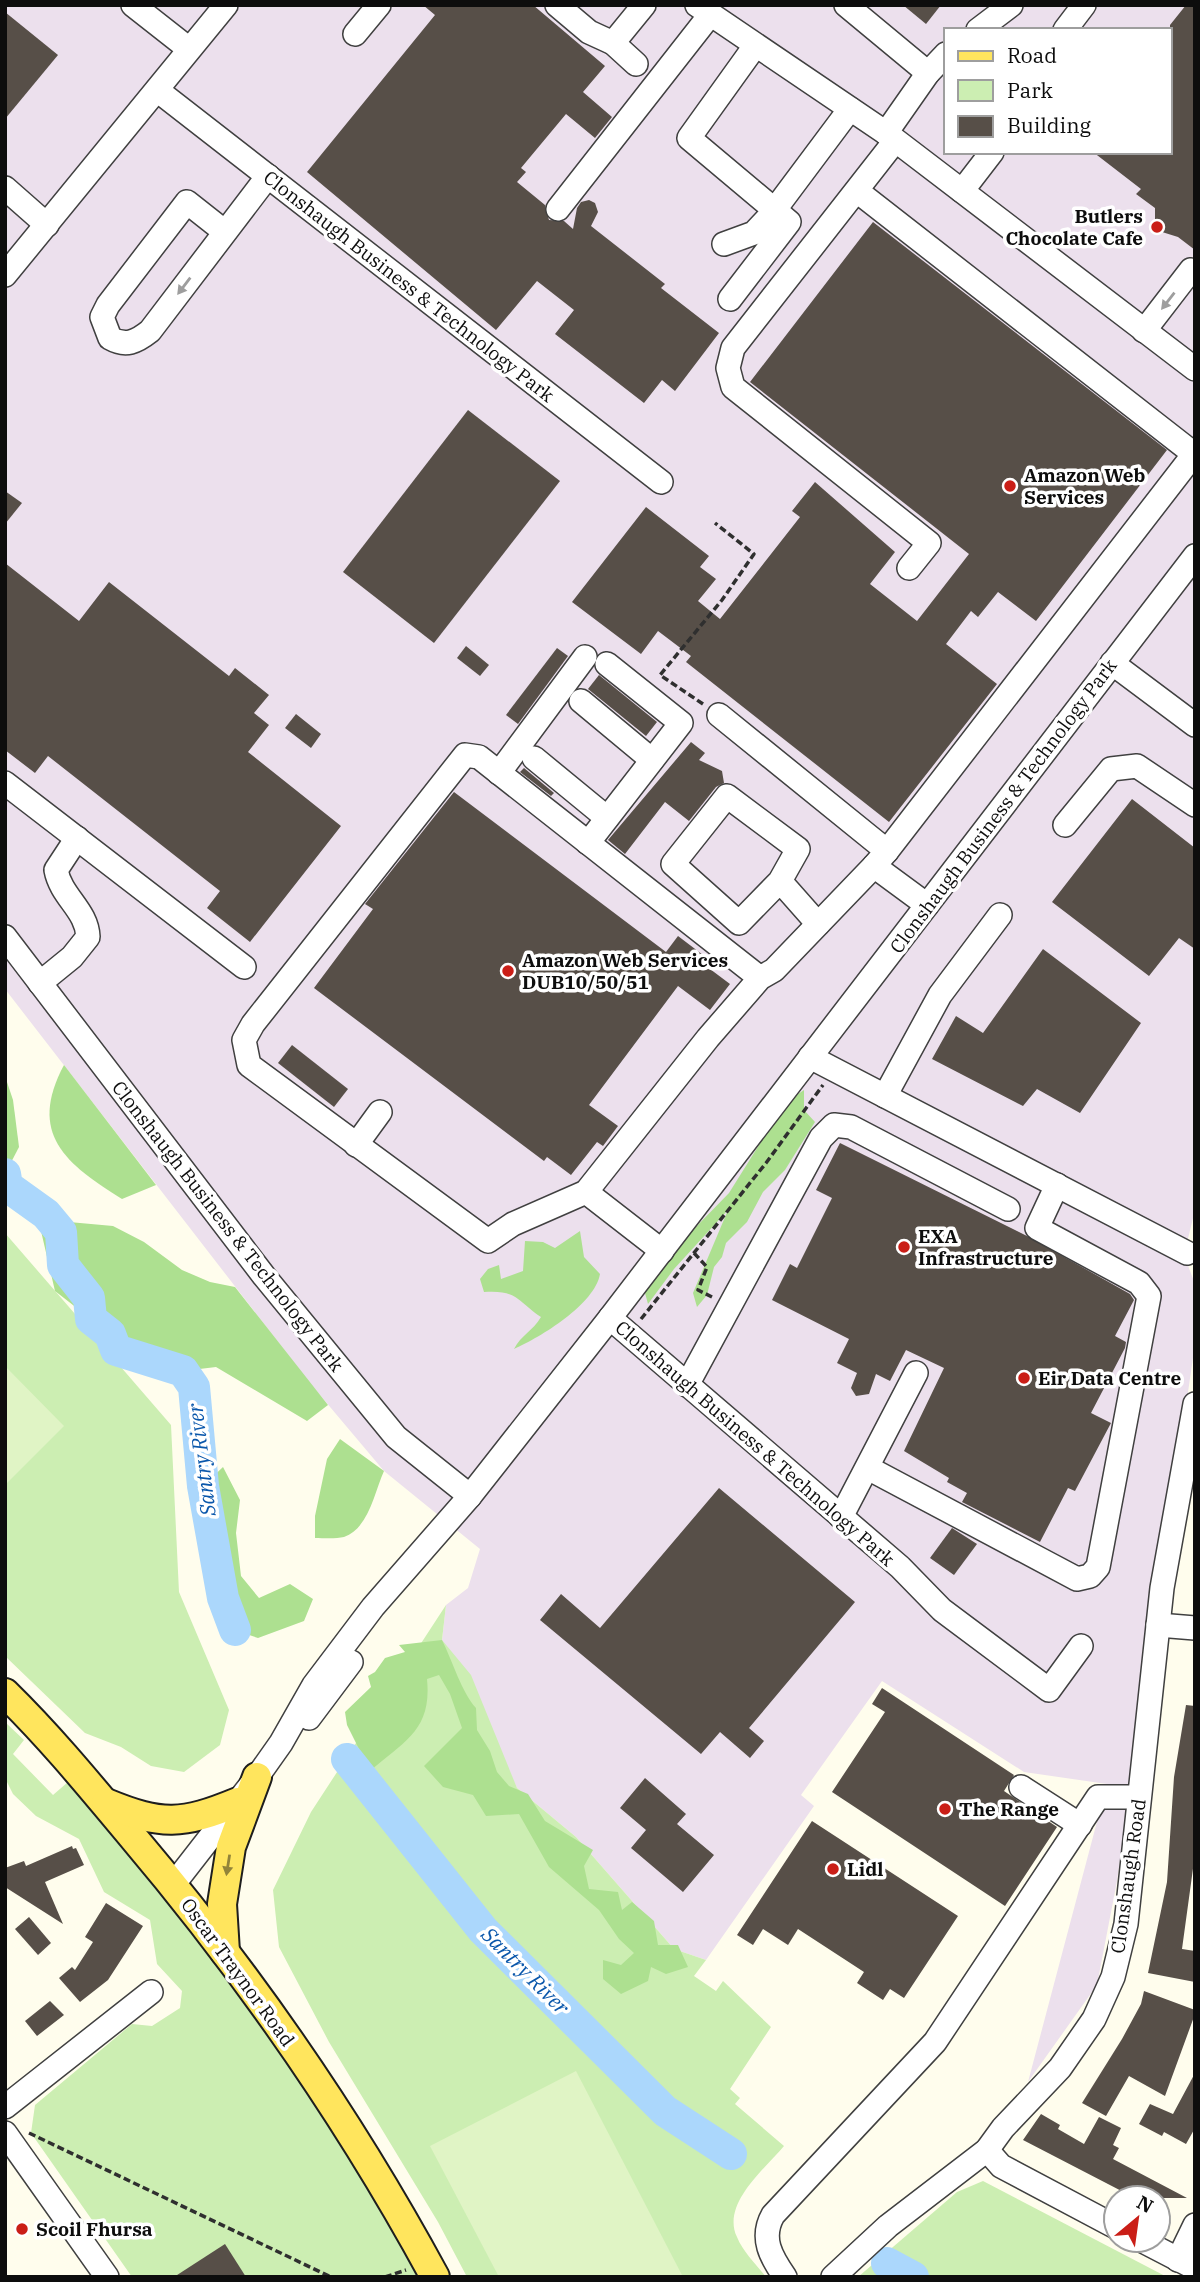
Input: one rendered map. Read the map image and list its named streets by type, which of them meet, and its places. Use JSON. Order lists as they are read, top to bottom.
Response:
{
  "streets": {
    "main road": ["Oscar Traynor Road"],
    "street": ["Clonshaugh Business & Technology Park", "Clonshaugh Road"]
  },
  "crossings": [
    ["Clonshaugh Business & Technology Park", "Oscar Traynor Road"]
  ],
  "water": ["Santry River"],
  "places": [
    "Butlers Chocolate Cafe",
    "Amazon Web Services",
    "Amazon Web Services DUB10/50/51",
    "EXA Infrastructure",
    "Eir Data Centre",
    "The Range",
    "Lidl",
    "Scoil Fhursa"
  ],
  "legend": ["Road", "Park", "Building"],
  "north": "top right"
}
